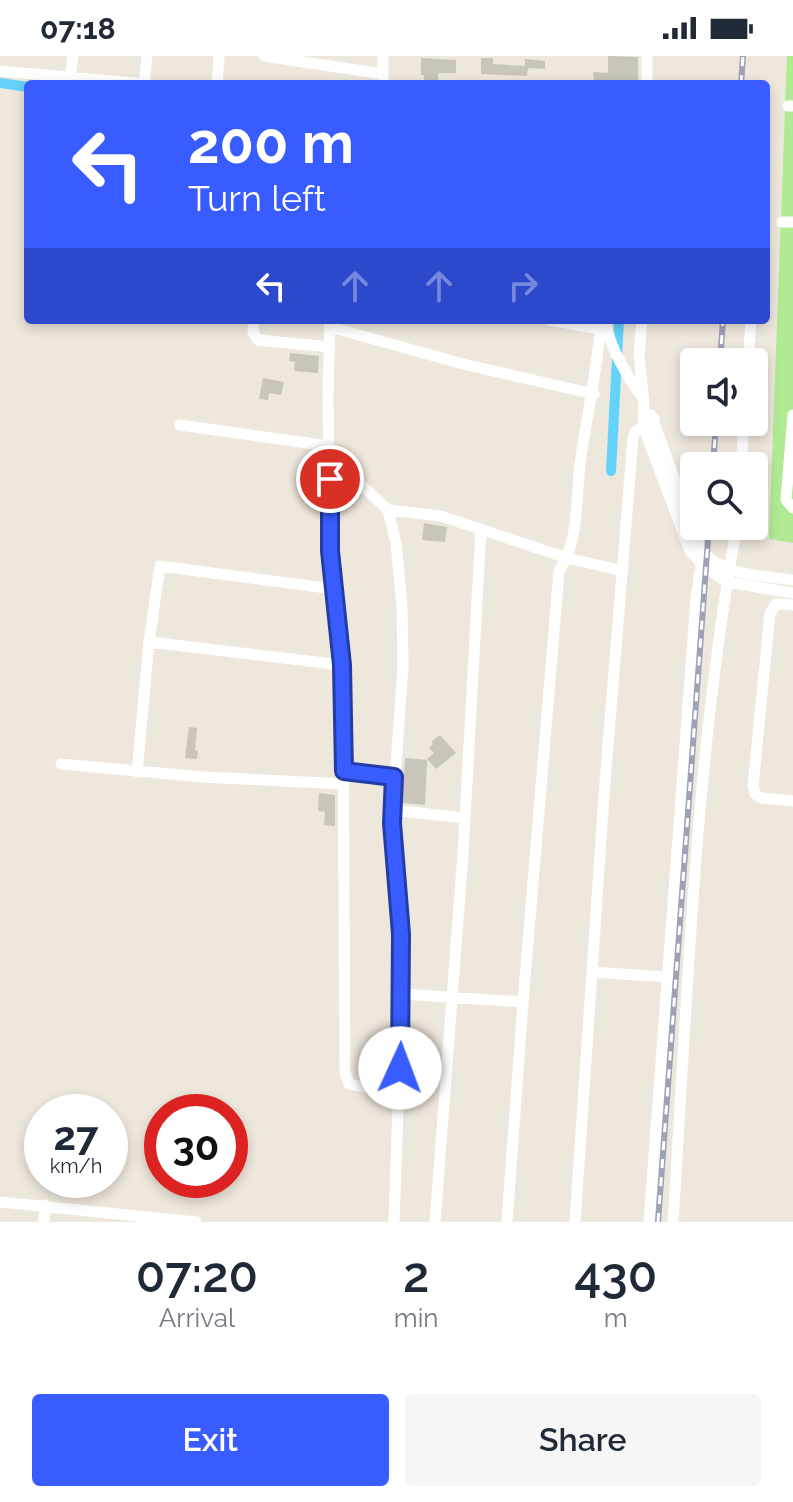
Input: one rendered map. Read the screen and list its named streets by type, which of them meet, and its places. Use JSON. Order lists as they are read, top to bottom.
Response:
{
  "page": {
    "status": "07:18",
    "turn": ["200 m", "Turn left"],
    "speed": "27 km/h",
    "limit": "30",
    "eta": [
      "07:20",
      "Arrival",
      "2",
      "min",
      "430",
      "m"
    ],
    "buttons": ["Exit", "Share"]
  }
}
